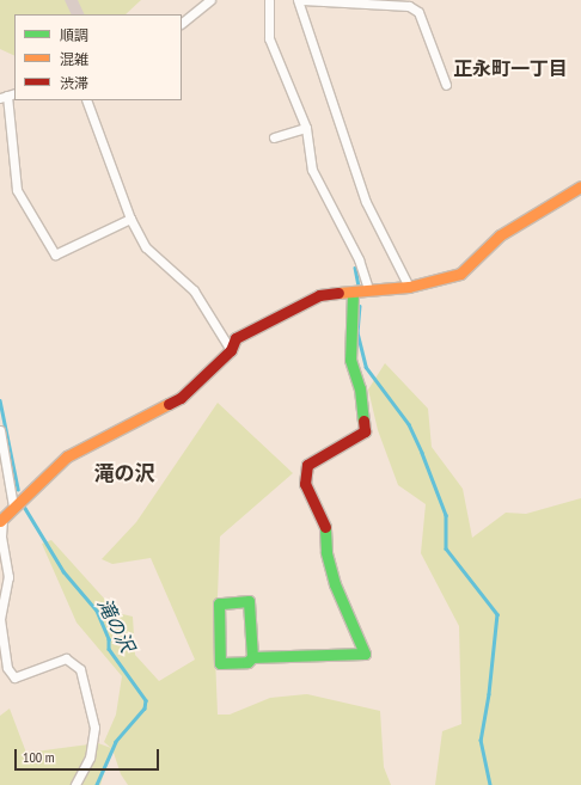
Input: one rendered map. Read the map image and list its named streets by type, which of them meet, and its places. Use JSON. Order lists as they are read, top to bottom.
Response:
{
  "districts": ["正永町一丁目", "滝の沢"],
  "water": ["滝の沢"],
  "legend": ["順調", "混雑", "渋滞"],
  "scale_bar": "100 m"
}
